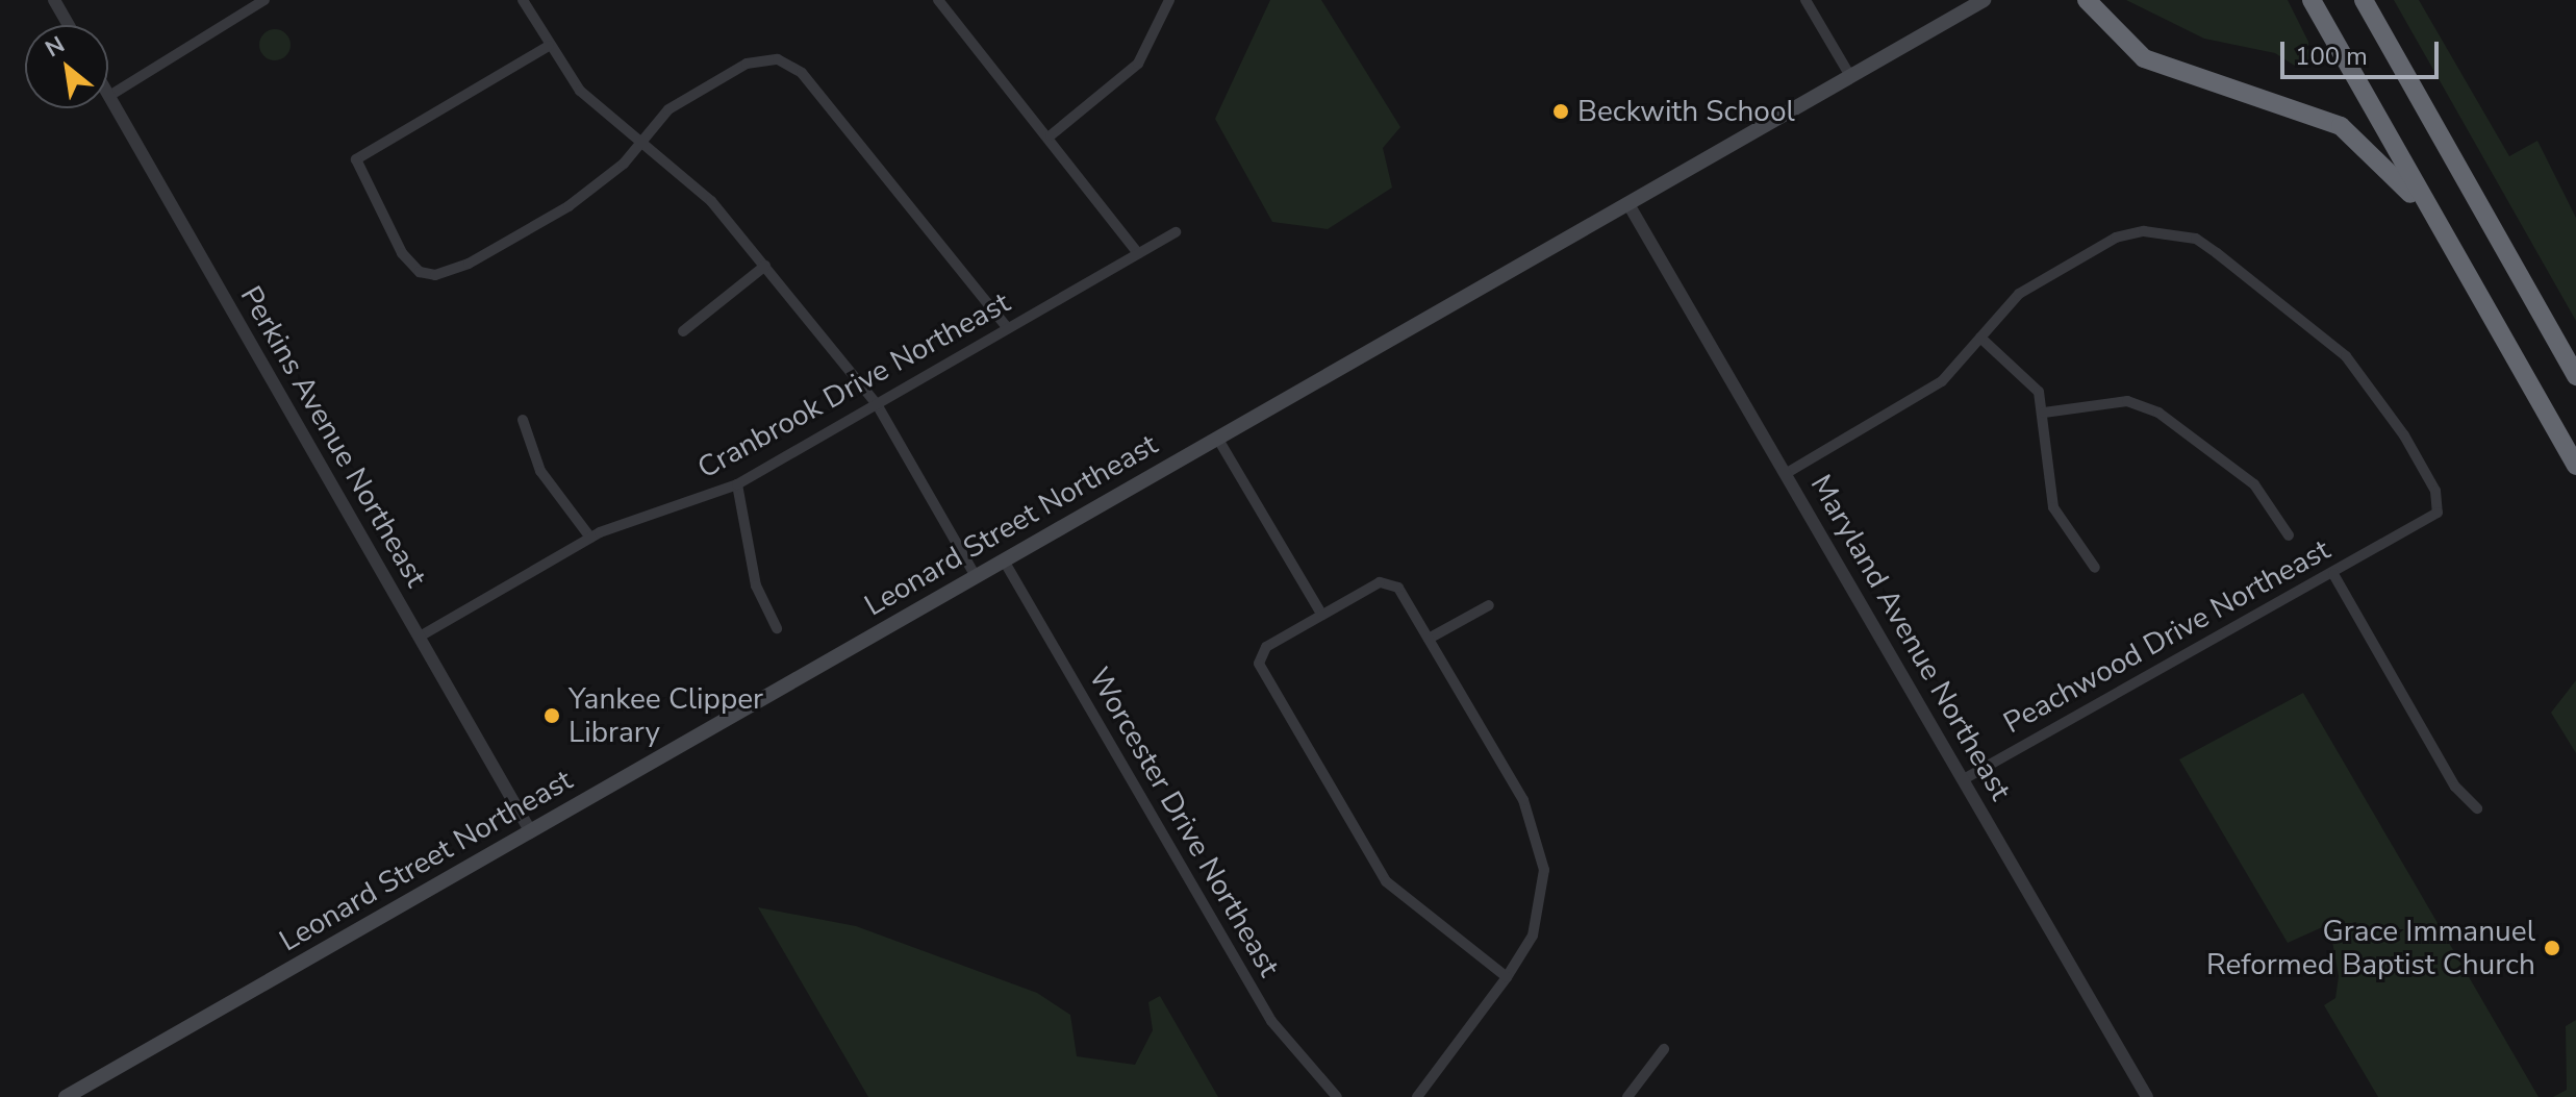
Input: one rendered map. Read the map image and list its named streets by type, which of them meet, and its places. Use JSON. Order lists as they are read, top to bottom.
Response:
{
  "streets": {
    "main road": ["Leonard Street Northeast"],
    "street": [
      "Cranbrook Drive Northeast",
      "Perkins Avenue Northeast",
      "Peachwood Drive Northeast",
      "Maryland Avenue Northeast",
      "Worcester Drive Northeast"
    ]
  },
  "crossings": [
    ["Cranbrook Drive Northeast", "Perkins Avenue Northeast"],
    ["Perkins Avenue Northeast", "Leonard Street Northeast"],
    ["Leonard Street Northeast", "Maryland Avenue Northeast"],
    ["Leonard Street Northeast", "Worcester Drive Northeast"],
    ["Peachwood Drive Northeast", "Maryland Avenue Northeast"]
  ],
  "places": ["Beckwith School", "Yankee Clipper Library", "Grace Immanuel Reformed Baptist Church"],
  "scale_bar": "100 m",
  "north": "top left"
}
